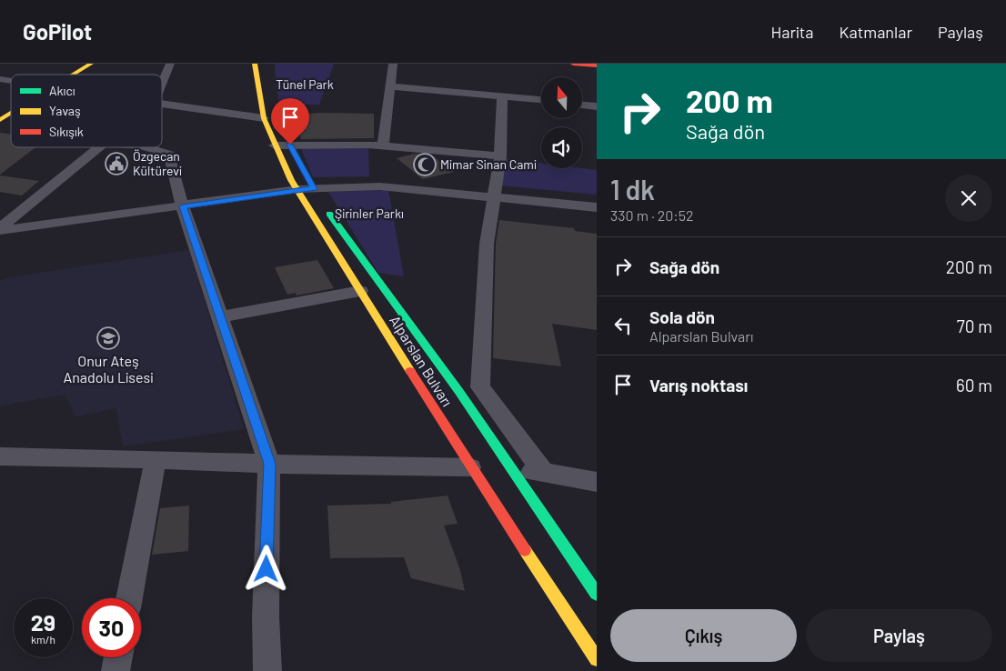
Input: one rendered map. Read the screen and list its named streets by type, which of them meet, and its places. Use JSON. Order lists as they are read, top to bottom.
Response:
{
  "streets": {
    "main road": ["Alparslan Bulvarı"]
  },
  "parks": ["Tünel Park", "Şirinler Parkı"],
  "places": {
    "public building": ["Özgecan Kültürevi"],
    "mosque": ["Mimar Sinan Cami"],
    "school or university": ["Onur Ateş Anadolu Lisesi"]
  },
  "legend": ["Akıcı", "Yavaş", "Sıkışık"],
  "north": "top",
  "page": {
    "header": "GoPilot",
    "nav": ["Harita", "Katmanlar", "Paylaş"],
    "turn": ["200 m", "Sağa dön"],
    "heading": ["1 dk", "330 m · 20:52"],
    "list": [
      {
        "name": "Sağa dön",
        "value": "200 m"
      },
      {
        "name": "Sola dön",
        "note": "Alparslan Bulvarı",
        "value": "70 m"
      },
      {
        "name": "Varış noktası",
        "value": "60 m"
      }
    ],
    "speed": "29 km/h",
    "limit": "30",
    "buttons": ["Çıkış", "Paylaş"]
  }
}
